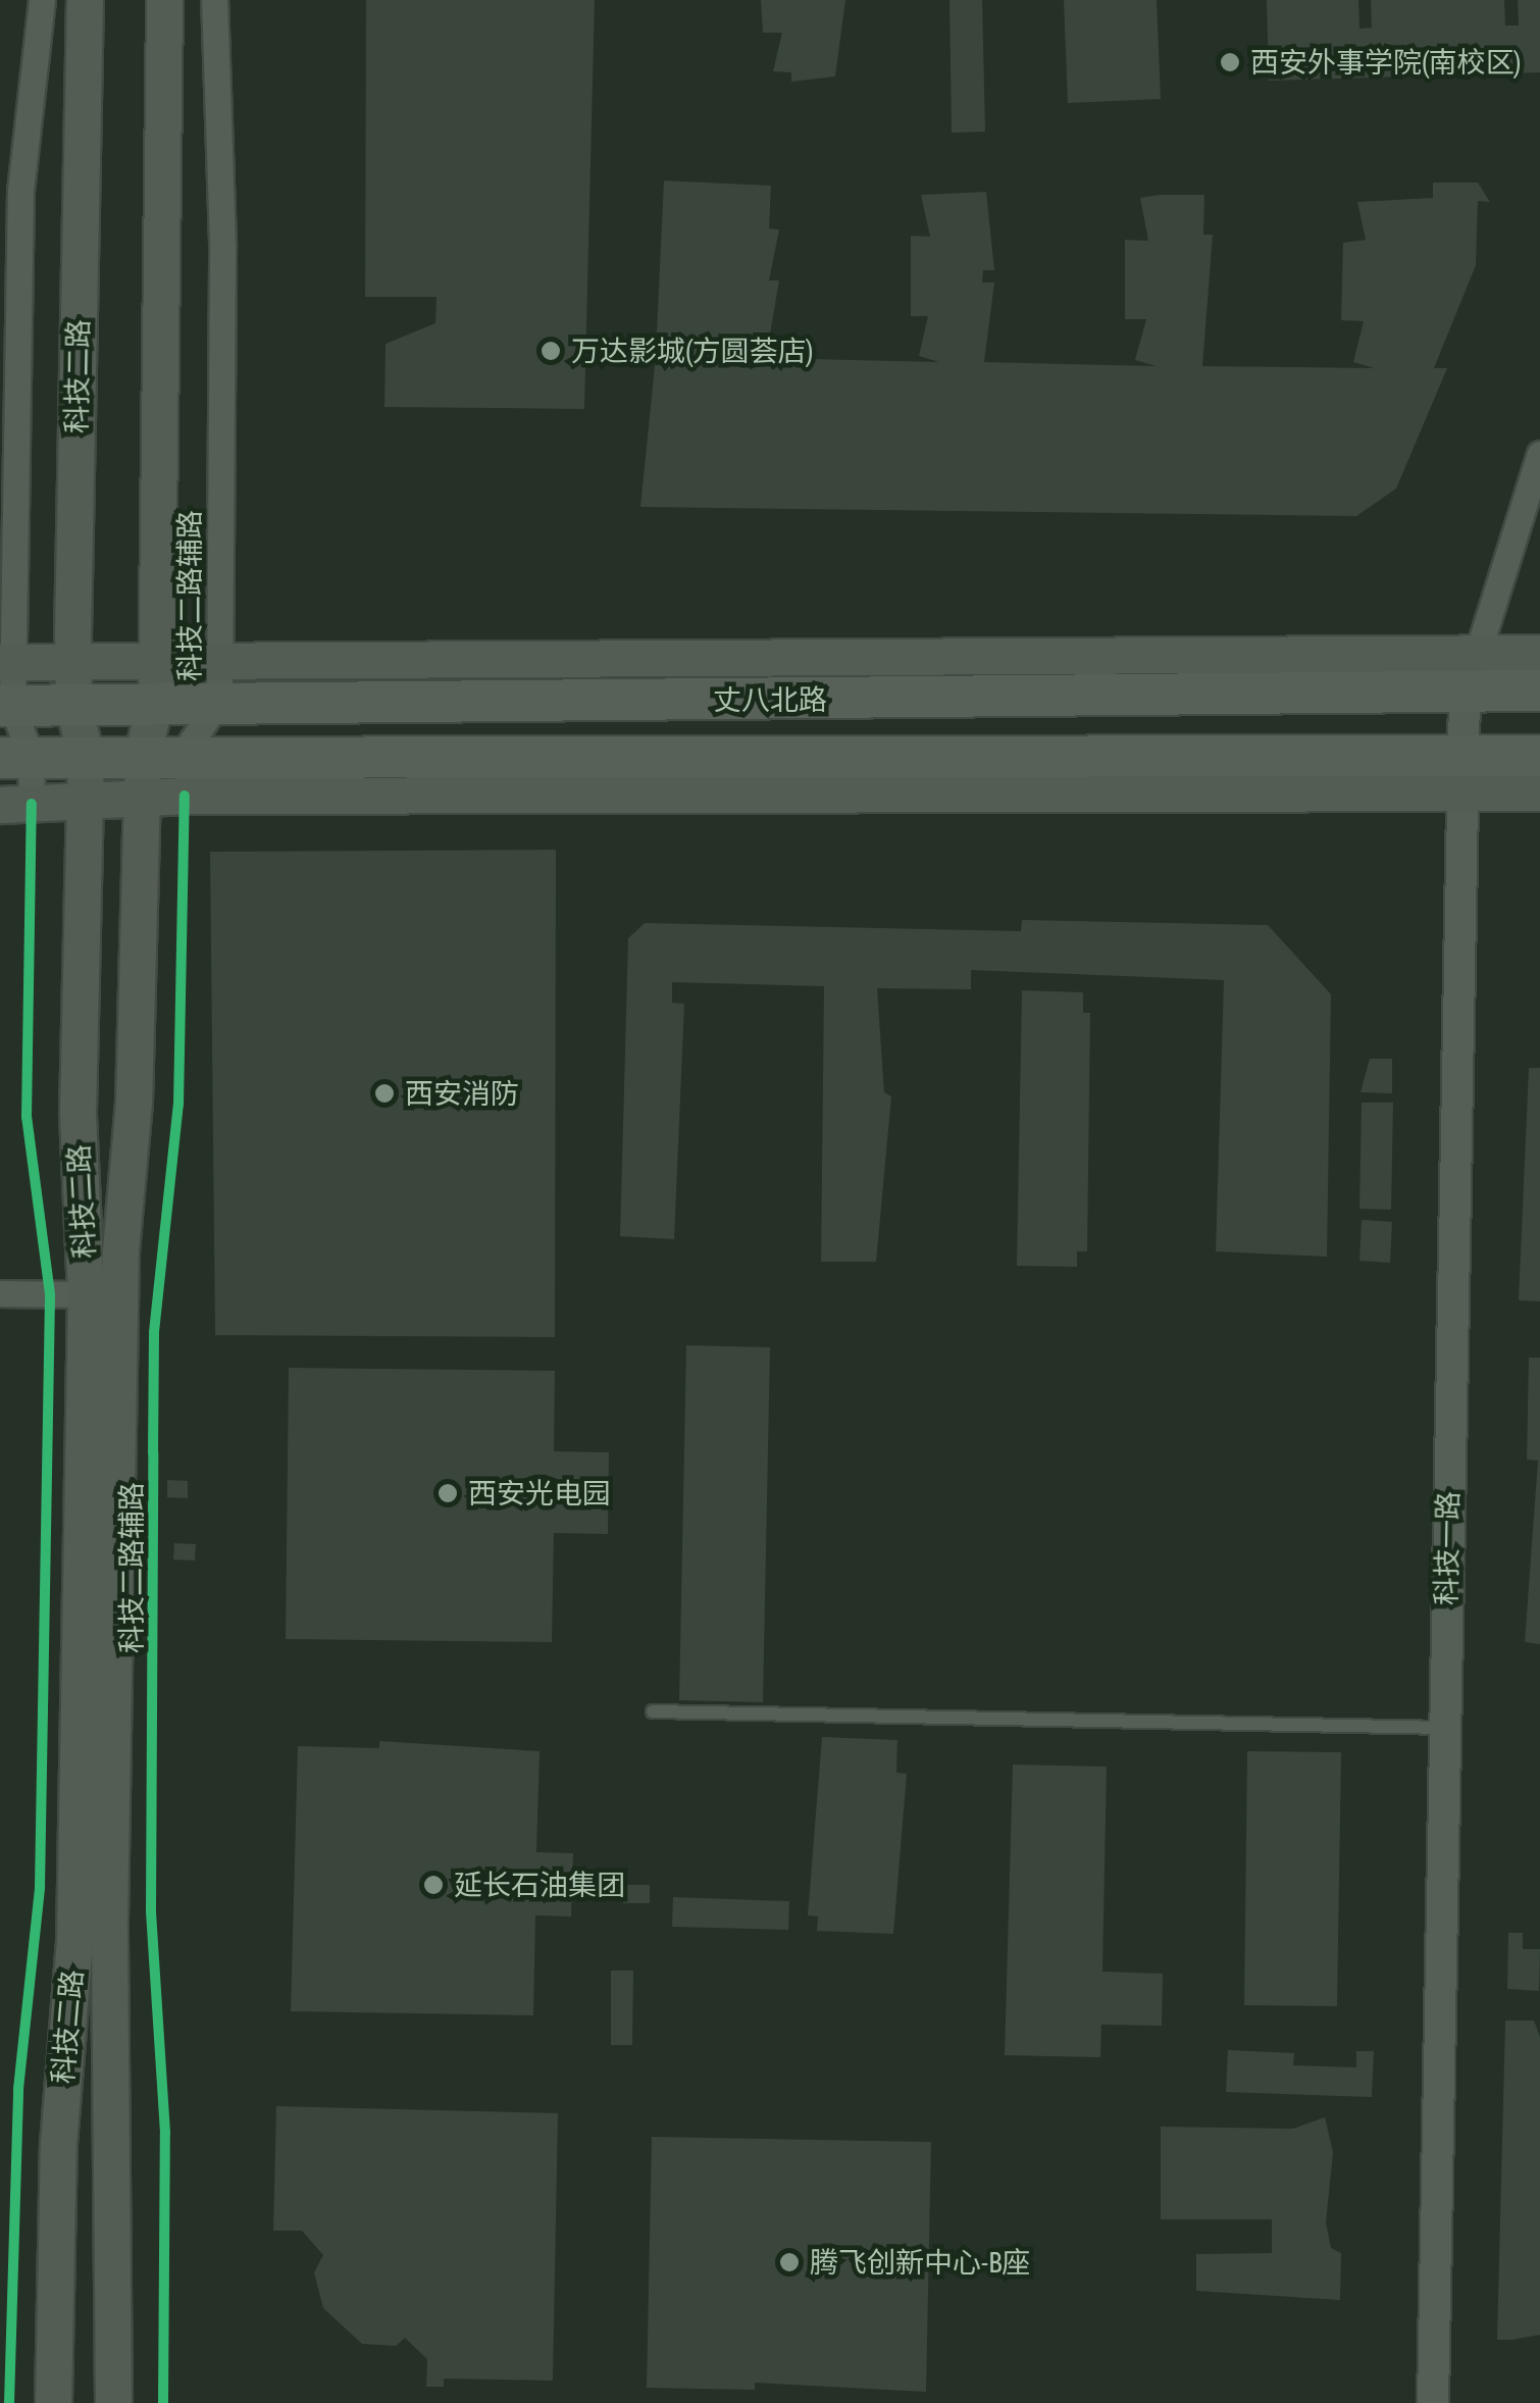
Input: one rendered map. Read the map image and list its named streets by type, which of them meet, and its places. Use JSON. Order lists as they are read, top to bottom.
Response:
{
  "streets": {
    "main road": ["科技二路", "丈八北路"],
    "street": ["科技二路辅路", "科技一路"]
  },
  "crossings": [
    ["科技二路", "丈八北路"],
    ["科技二路辅路", "丈八北路"],
    ["丈八北路", "科技一路"]
  ],
  "places": [
    "西安外事学院(南校区)",
    "万达影城(方圆荟店)",
    "西安消防",
    "西安光电园",
    "延长石油集团",
    "腾飞创新中心-B座"
  ]
}
